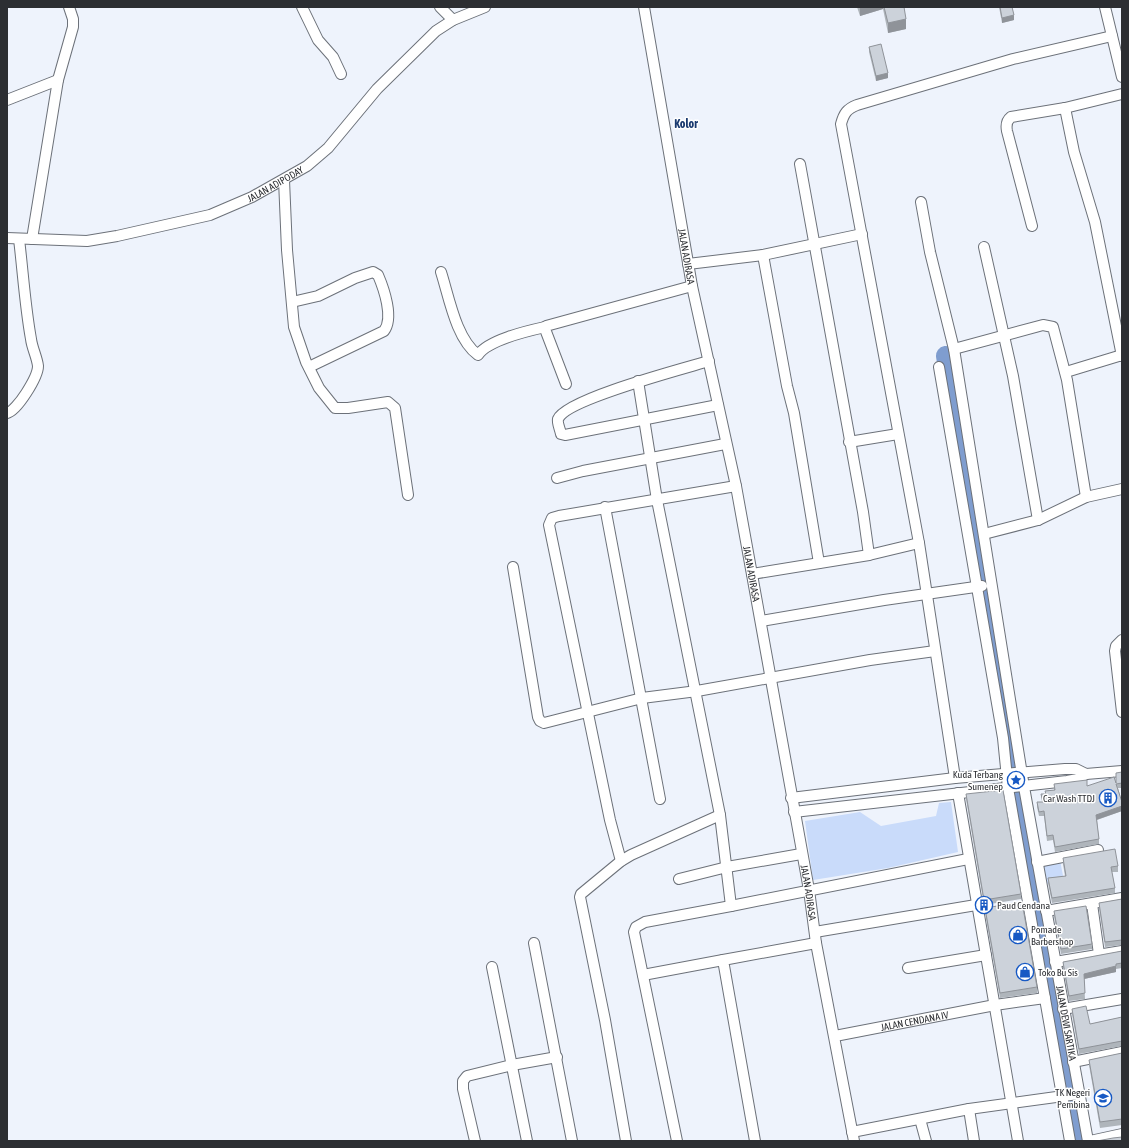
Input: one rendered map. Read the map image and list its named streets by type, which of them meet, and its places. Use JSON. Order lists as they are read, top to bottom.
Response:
{
  "streets": {
    "street": [
      "JALAN ADIPODAY",
      "JALAN ADIRASA",
      "JALAN CENDANA IV",
      "JALAN DEWI SARTIKA"
    ]
  },
  "crossings": [
    ["JALAN ADIRASA", "JALAN CENDANA IV"]
  ],
  "districts": ["Kolor"],
  "places": {
    "place": ["Kuda Terbang Sumenep"],
    "building": ["Car Wash TTDJ", "Paud Cendana"],
    "shop": ["Pomade Barbershop", "Toko Bu Sis"],
    "school or university": ["TK Negeri Pembina"]
  }
}
